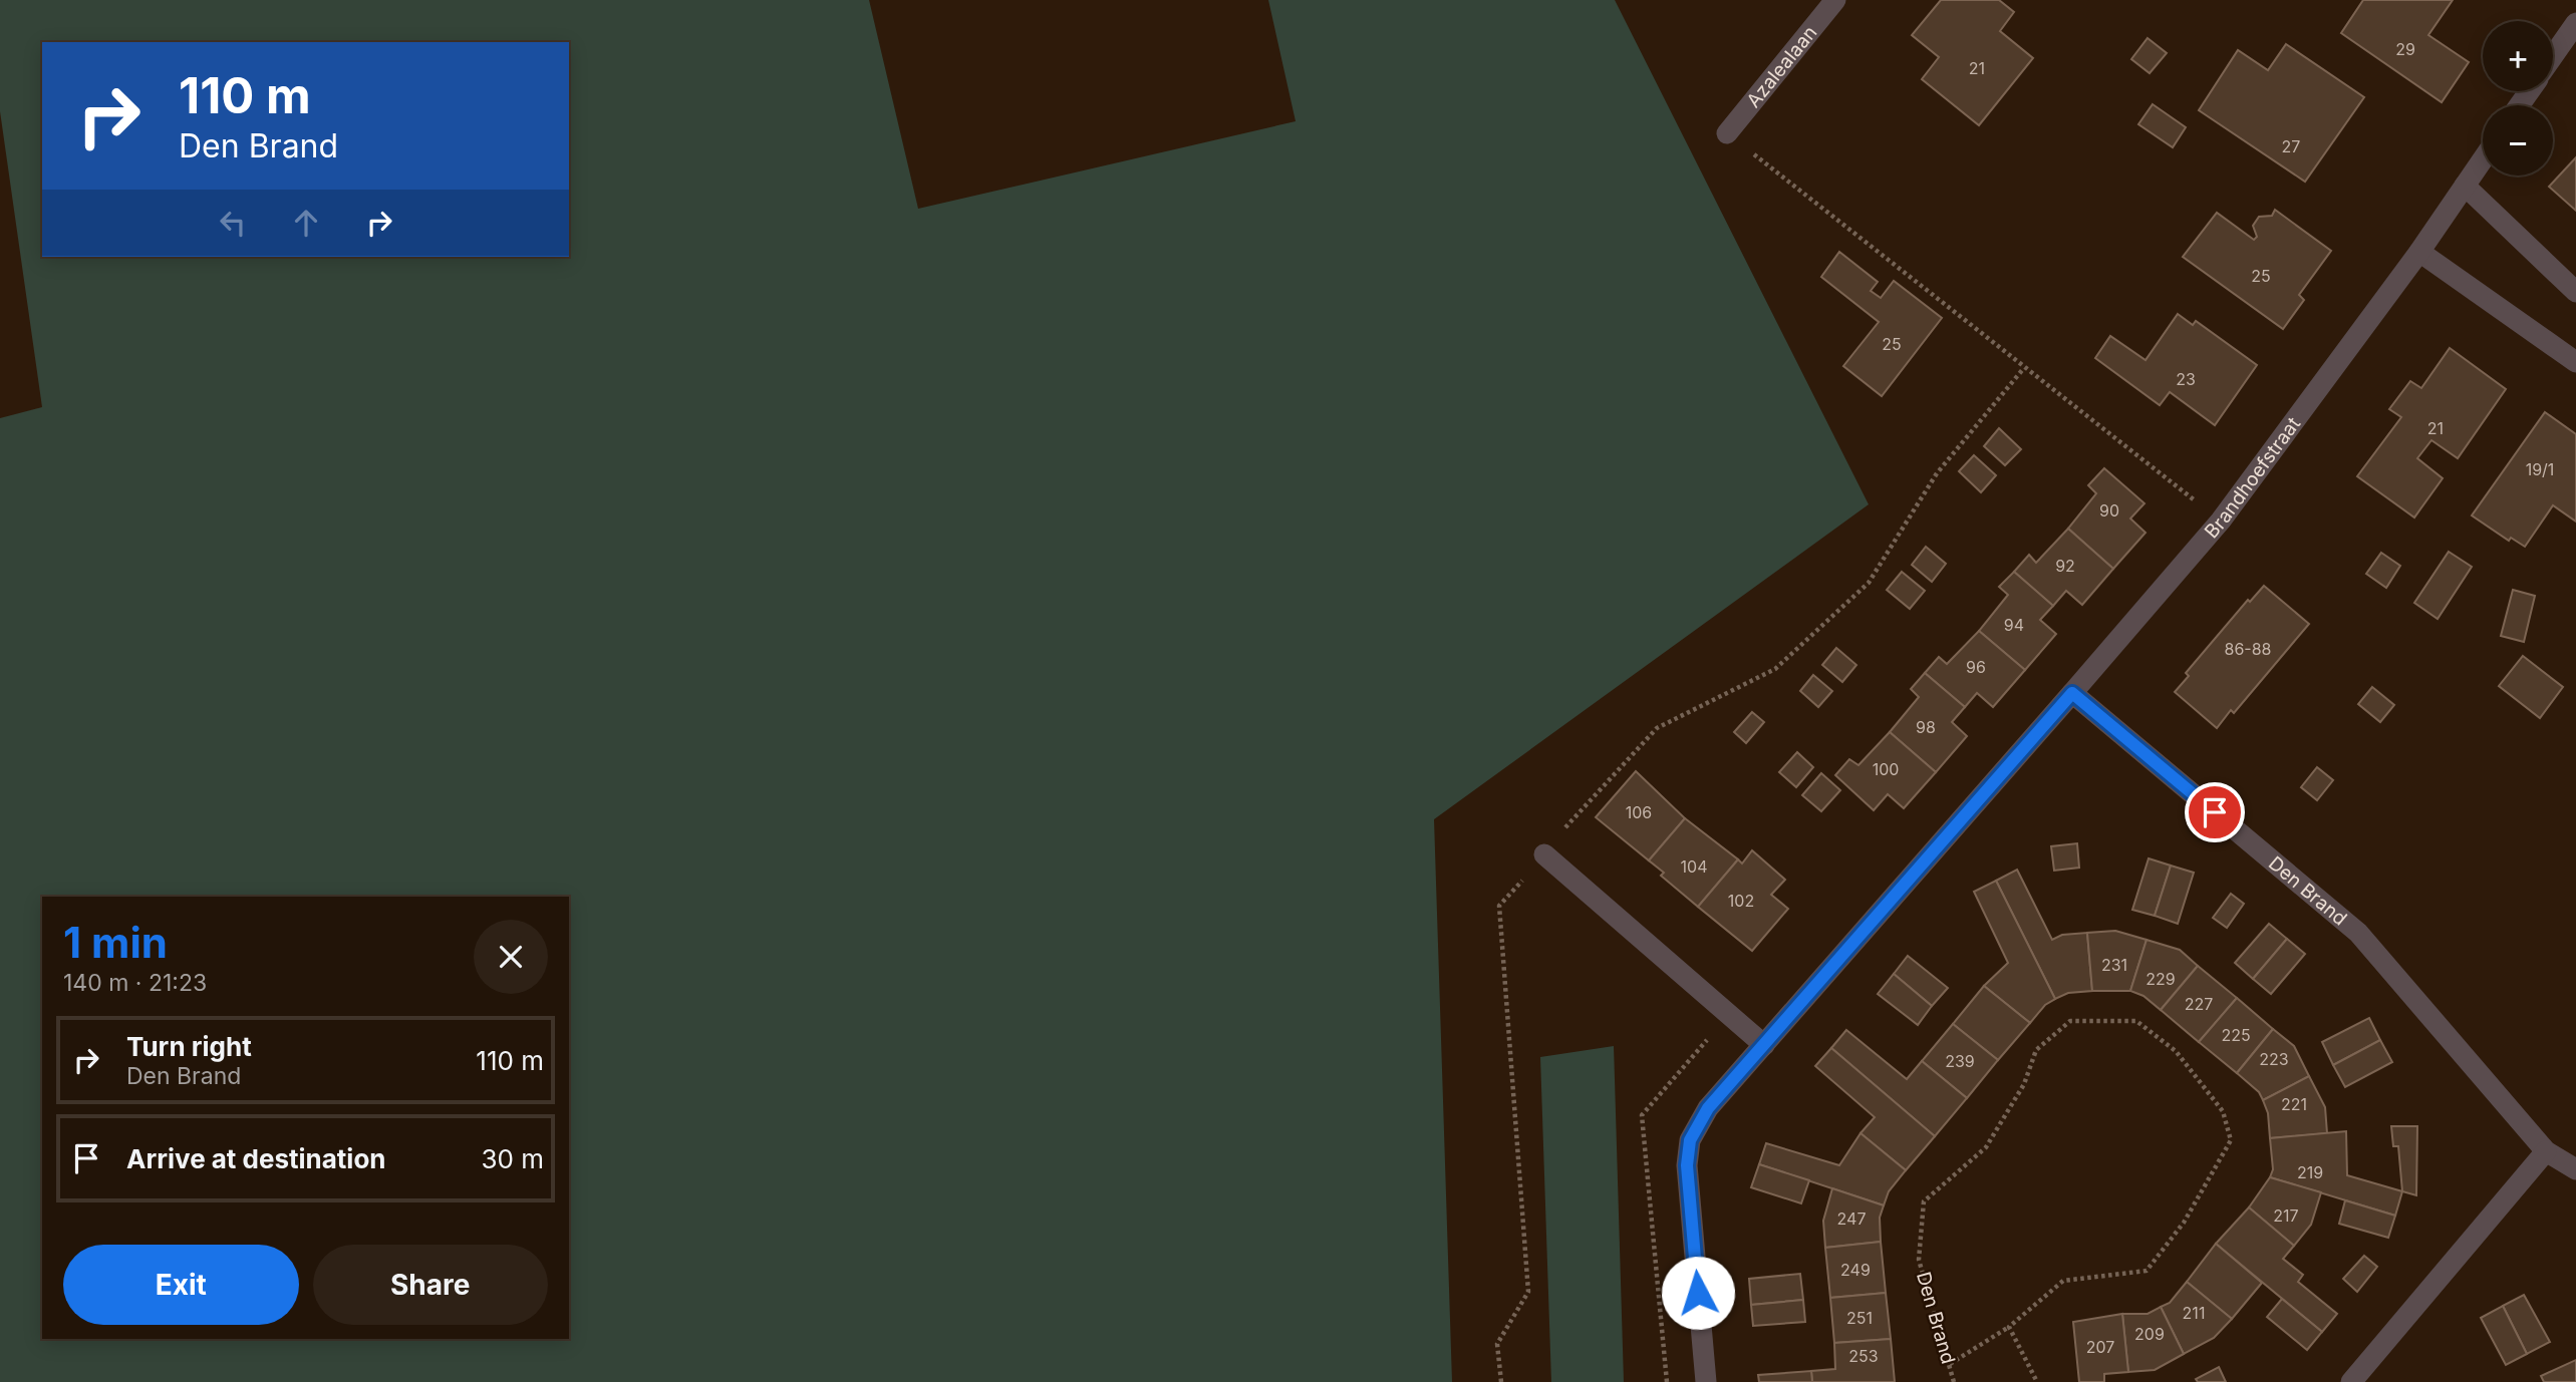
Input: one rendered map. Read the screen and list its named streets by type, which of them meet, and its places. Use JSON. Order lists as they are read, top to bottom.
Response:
{
  "streets": {
    "street": ["Azalealaan", "Brandhoefstraat", "Den Brand"]
  },
  "crossings": [
    ["Brandhoefstraat", "Den Brand"]
  ],
  "house_numbers": [
    "29",
    "21",
    "27",
    "25",
    "25",
    "23",
    "21",
    "19/1",
    "90",
    "92",
    "94",
    "86-88",
    "96",
    "98",
    "100",
    "106",
    "104",
    "102",
    "231",
    "229",
    "227",
    "225",
    "223",
    "239",
    "221",
    "219",
    "217",
    "247",
    "249",
    "211",
    "251",
    "209",
    "207",
    "253"
  ],
  "page": {
    "map_buttons": ["+", "−"],
    "turn": ["110 m", "Den Brand"],
    "heading": ["1 min", "140 m · 21:23"],
    "list": [
      {
        "name": "Turn right",
        "note": "Den Brand",
        "value": "110 m"
      },
      {
        "name": "Arrive at destination",
        "value": "30 m"
      }
    ],
    "buttons": ["Exit", "Share"]
  }
}
